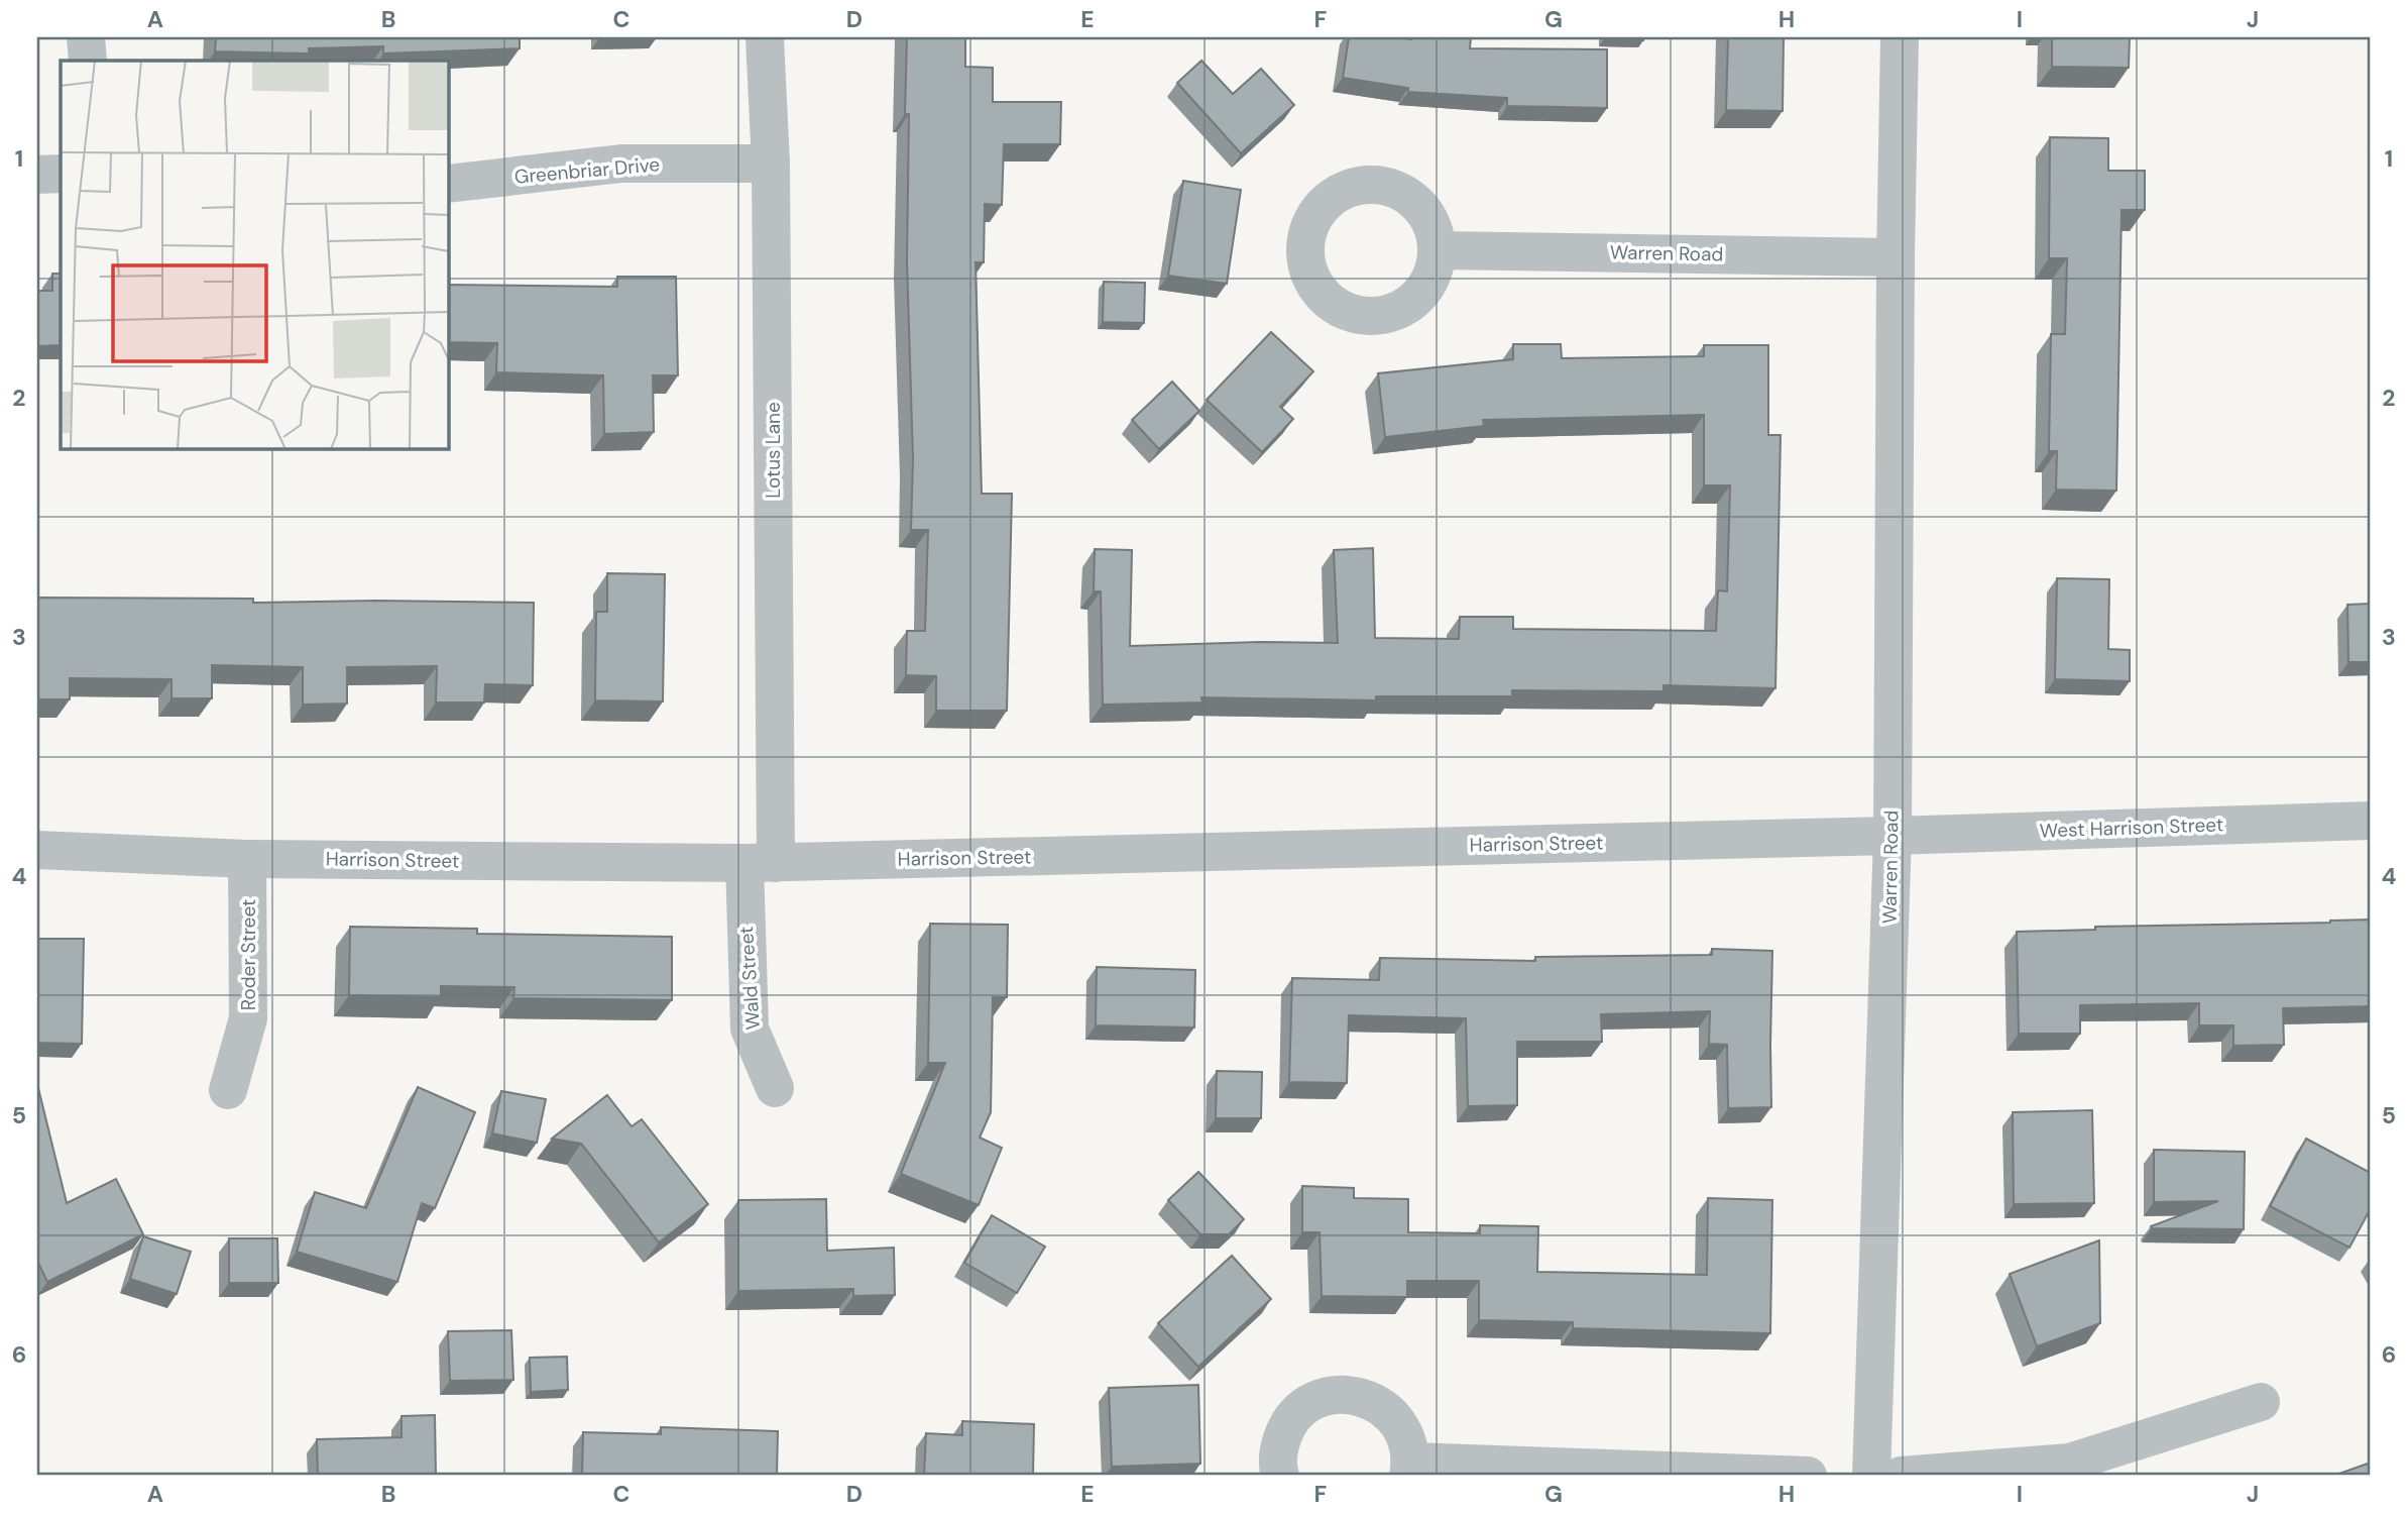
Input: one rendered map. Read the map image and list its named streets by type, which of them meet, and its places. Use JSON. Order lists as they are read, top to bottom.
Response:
{
  "streets": {
    "street": [
      "Greenbriar Drive",
      "Warren Road",
      "Lotus Lane",
      "West Harrison Street",
      "Harrison Street",
      "Roder Street",
      "Wald Street"
    ]
  },
  "crossings": [
    ["Greenbriar Drive", "Lotus Lane"],
    ["Warren Road", "West Harrison Street"],
    ["Warren Road", "Harrison Street"],
    ["Lotus Lane", "Harrison Street"],
    ["Lotus Lane", "Wald Street"],
    ["West Harrison Street", "Harrison Street"],
    ["Harrison Street", "Roder Street"],
    ["Harrison Street", "Wald Street"]
  ],
  "grid": {
    "columns": [
      "A",
      "B",
      "C",
      "D",
      "E",
      "F",
      "G",
      "H",
      "I",
      "J"
    ],
    "rows": [
      "1",
      "2",
      "3",
      "4",
      "5",
      "6"
    ]
  }
}
